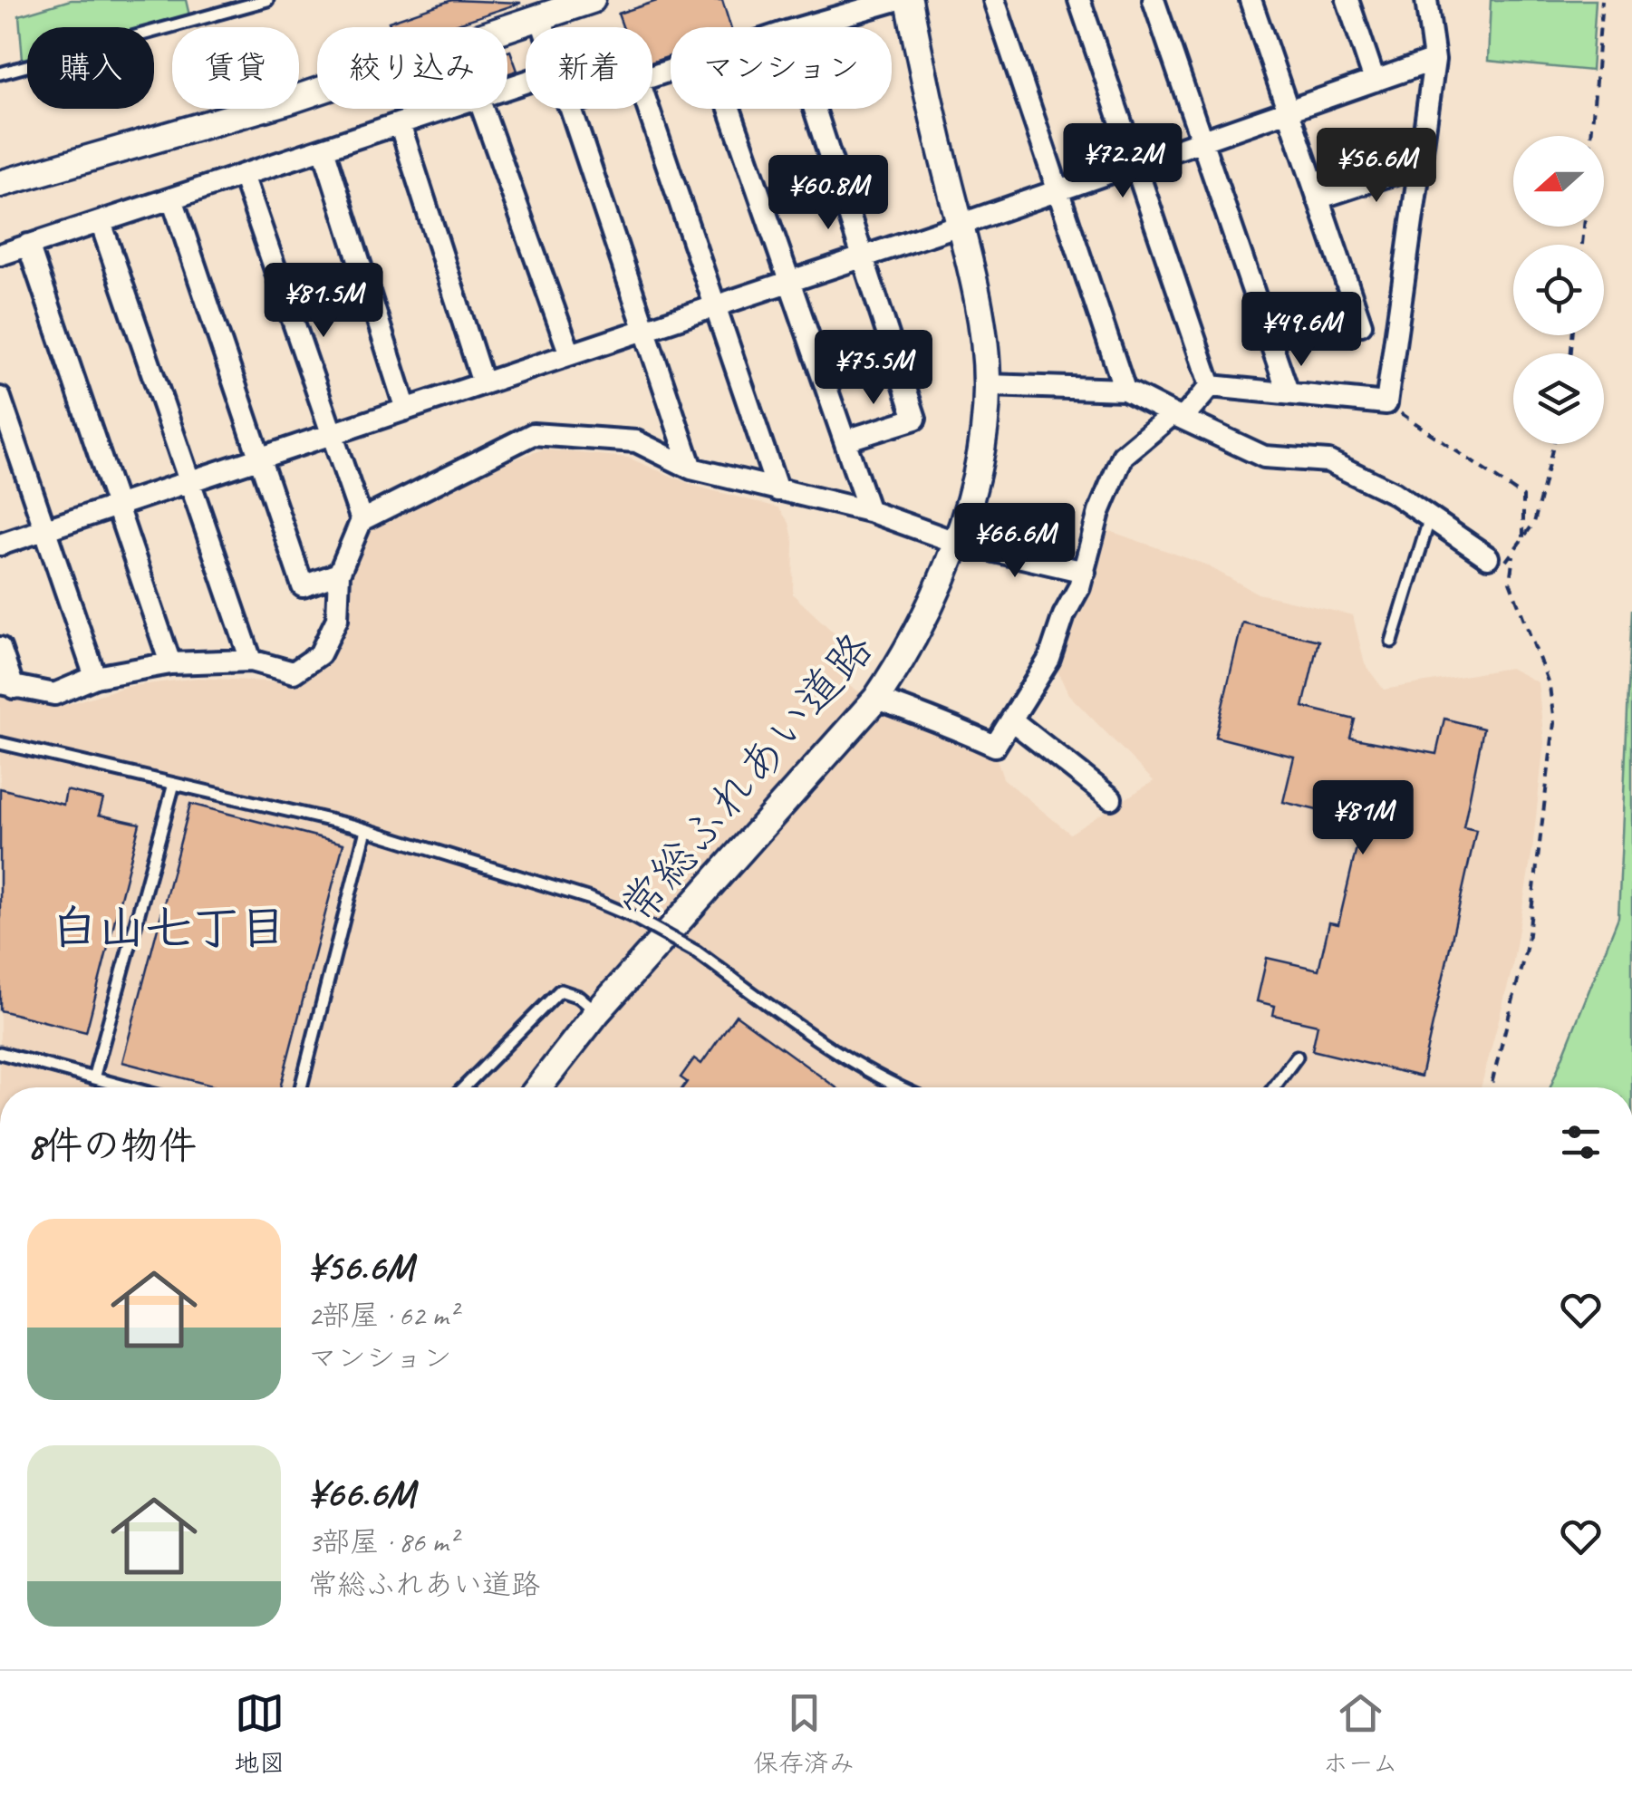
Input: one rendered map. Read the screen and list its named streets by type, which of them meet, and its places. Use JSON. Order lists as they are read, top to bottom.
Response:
{
  "streets": {
    "street": ["常総ふれあい道路"]
  },
  "districts": ["白山七丁目"],
  "north": "left",
  "page": {
    "chip": [
      "購入",
      "賃貸",
      "絞り込み",
      "新着",
      "マンション"
    ],
    "price": [
      "¥72.2M",
      "¥56.6M",
      "¥60.8M",
      "¥81.5M",
      "¥49.6M",
      "¥75.5M",
      "¥66.6M",
      "¥81M"
    ],
    "heading": "8件の物件",
    "list": [
      {
        "name": "¥56.6M",
        "note": "2部屋 · 62 m² · マンション"
      },
      {
        "name": "¥66.6M",
        "note": "3部屋 · 86 m² · 常総ふれあい道路"
      }
    ],
    "tabs": ["地図", "保存済み", "ホーム"]
  }
}
